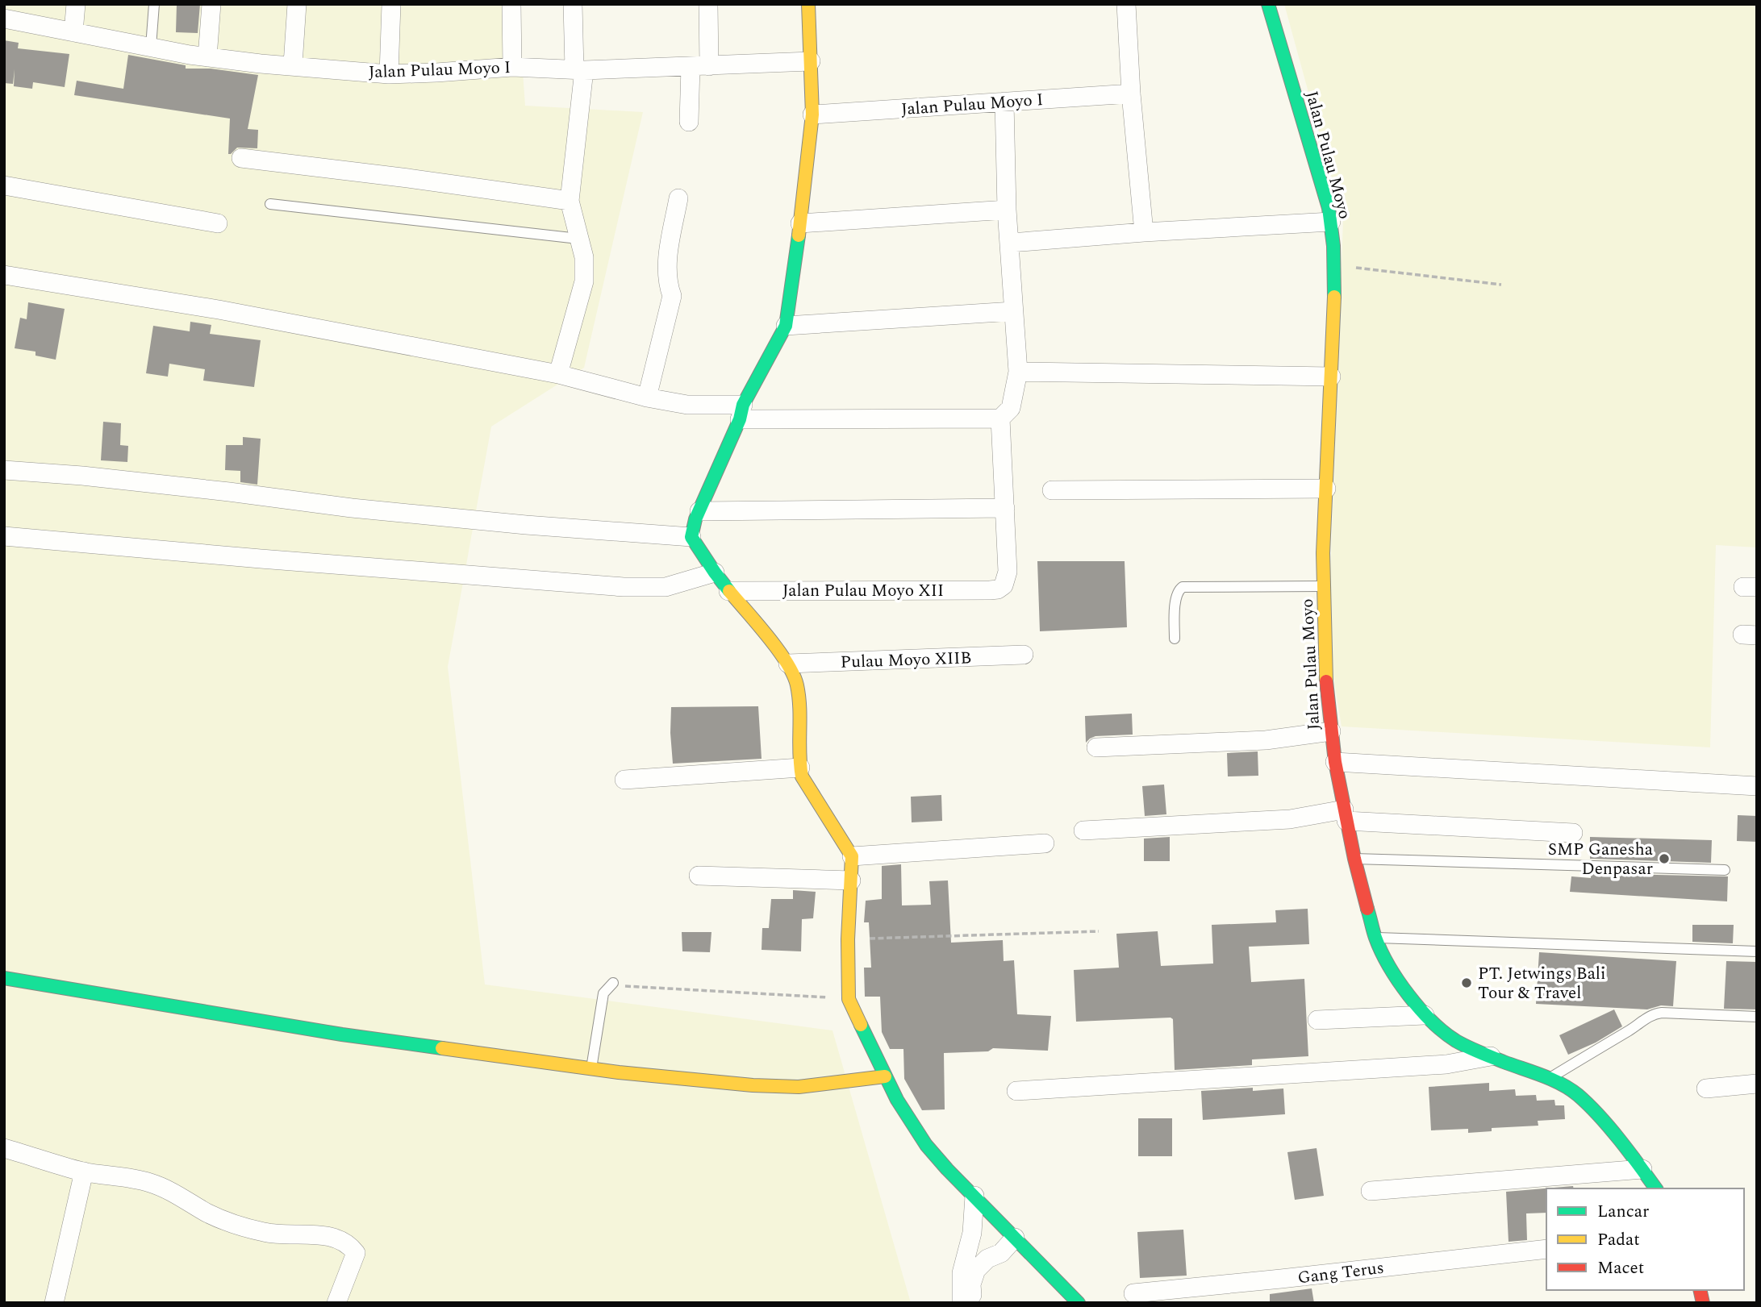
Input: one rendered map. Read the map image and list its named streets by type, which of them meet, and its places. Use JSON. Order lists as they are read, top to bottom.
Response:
{
  "streets": {
    "street": [
      "Jalan Pulau Moyo I",
      "Jalan Pulau Moyo",
      "Jalan Pulau Moyo XII",
      "Pulau Moyo XIIB",
      "Gang Terus"
    ]
  },
  "places": ["SMP Ganesha Denpasar", "PT. Jetwings Bali Tour & Travel"],
  "legend": ["Lancar", "Padat", "Macet"]
}
